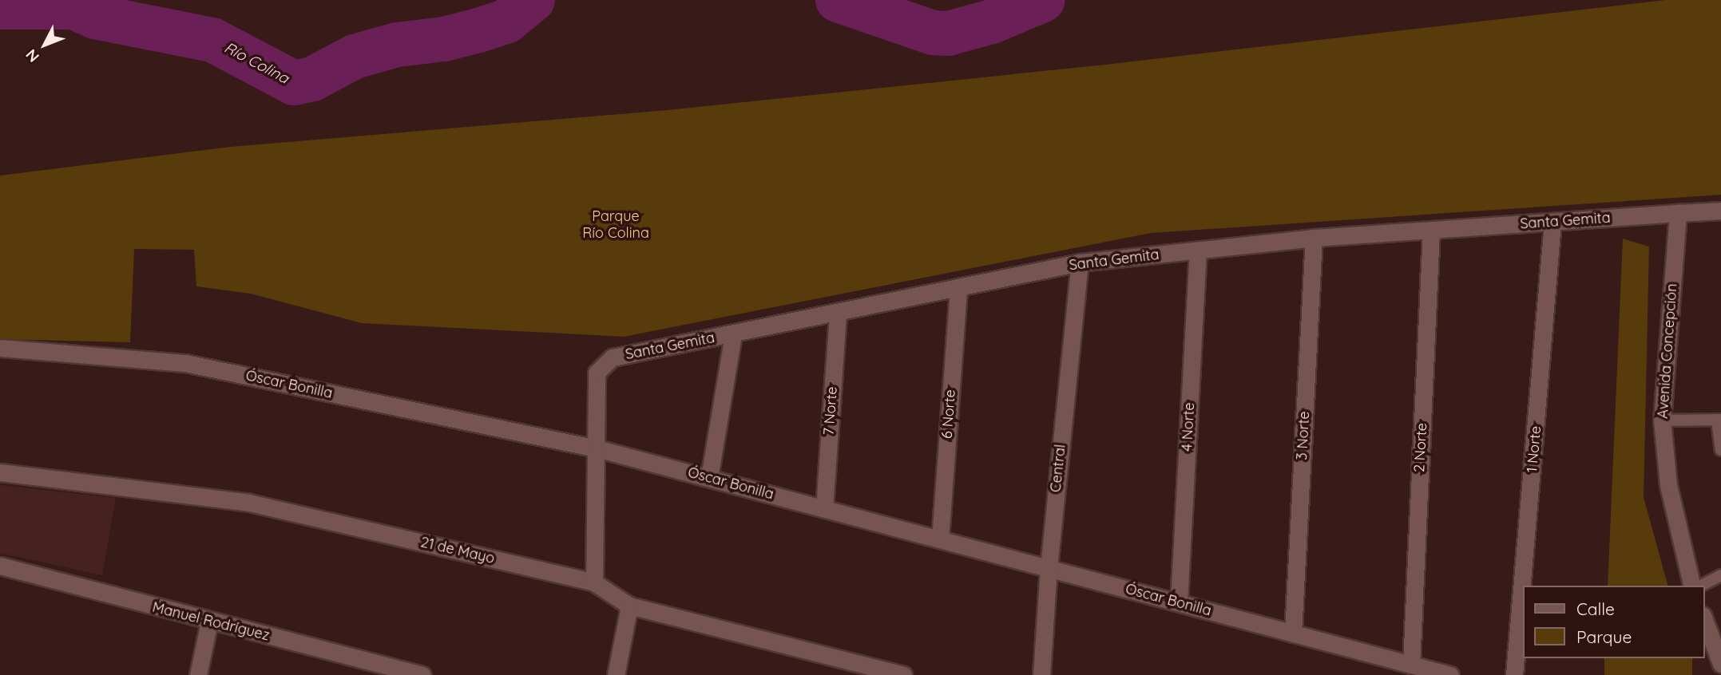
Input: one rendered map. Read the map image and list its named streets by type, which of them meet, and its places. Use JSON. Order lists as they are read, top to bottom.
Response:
{
  "streets": {
    "street": [
      "Santa Gemita",
      "Avenida Concepción",
      "Óscar Bonilla",
      "7 Norte",
      "6 Norte",
      "4 Norte",
      "3 Norte",
      "2 Norte",
      "1 Norte",
      "Central",
      "21 de Mayo",
      "Manuel Rodríguez"
    ]
  },
  "crossings": [
    ["Santa Gemita", "Avenida Concepción"],
    ["Santa Gemita", "Óscar Bonilla"],
    ["Santa Gemita", "7 Norte"],
    ["Santa Gemita", "6 Norte"],
    ["Santa Gemita", "4 Norte"],
    ["Santa Gemita", "3 Norte"],
    ["Santa Gemita", "2 Norte"],
    ["Santa Gemita", "1 Norte"],
    ["Santa Gemita", "Central"],
    ["Santa Gemita", "21 de Mayo"],
    ["Óscar Bonilla", "7 Norte"],
    ["Óscar Bonilla", "6 Norte"],
    ["Óscar Bonilla", "4 Norte"],
    ["Óscar Bonilla", "3 Norte"],
    ["Óscar Bonilla", "2 Norte"],
    ["Óscar Bonilla", "Central"]
  ],
  "water": ["Río Colina"],
  "parks": ["Parque Río Colina"],
  "legend": ["Calle", "Parque"],
  "north": "bottom left"
}
